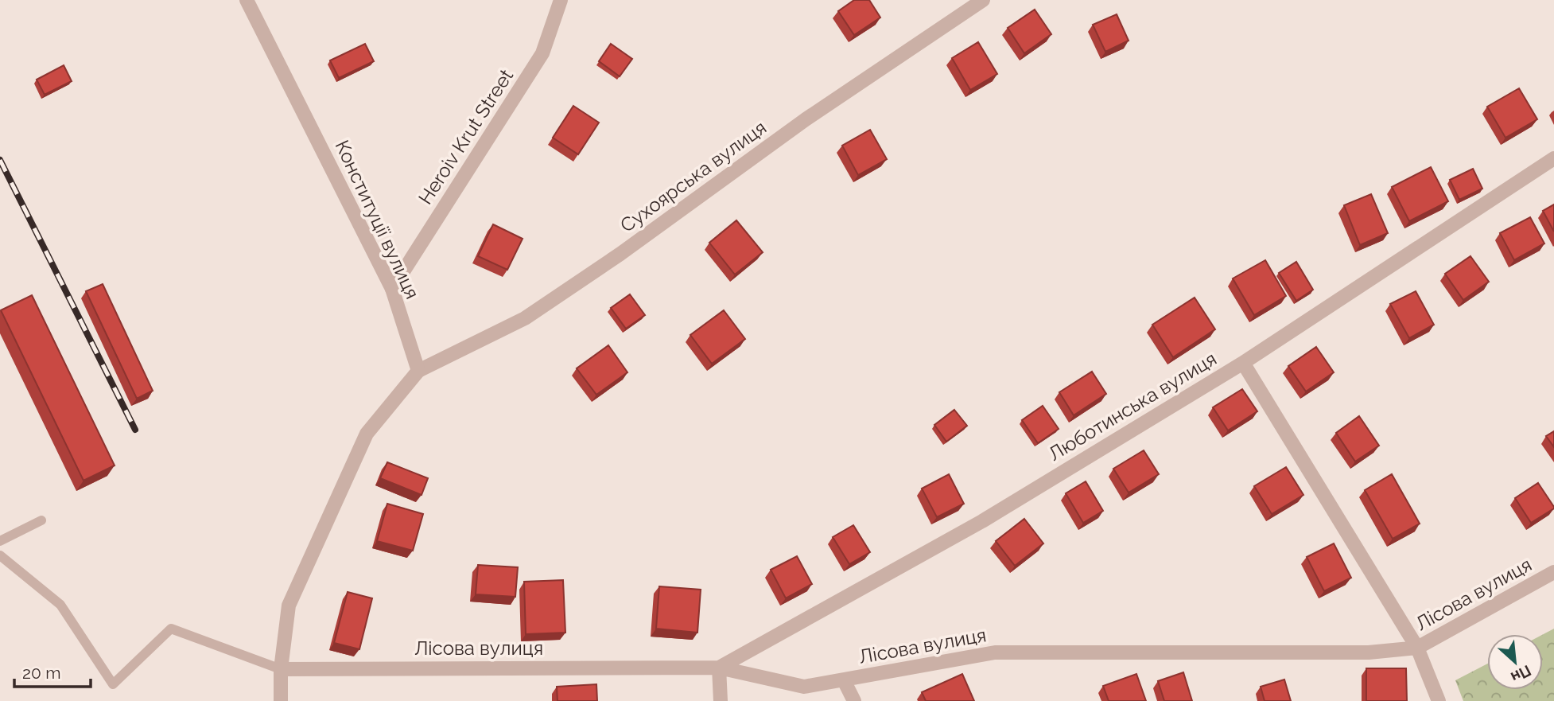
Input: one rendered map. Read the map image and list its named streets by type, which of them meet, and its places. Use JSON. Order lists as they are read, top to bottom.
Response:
{
  "streets": {
    "street": [
      "Heroiv Krut Street",
      "Сухоярська вулиця",
      "Конституції вулиця",
      "Люботинська вулиця",
      "Лісова вулиця"
    ]
  },
  "crossings": [
    ["Heroiv Krut Street", "Конституції вулиця"],
    ["Сухоярська вулиця", "Конституції вулиця"],
    ["Люботинська вулиця", "Лісова вулиця"]
  ],
  "scale_bar": "20 m",
  "north": "bottom right"
}
